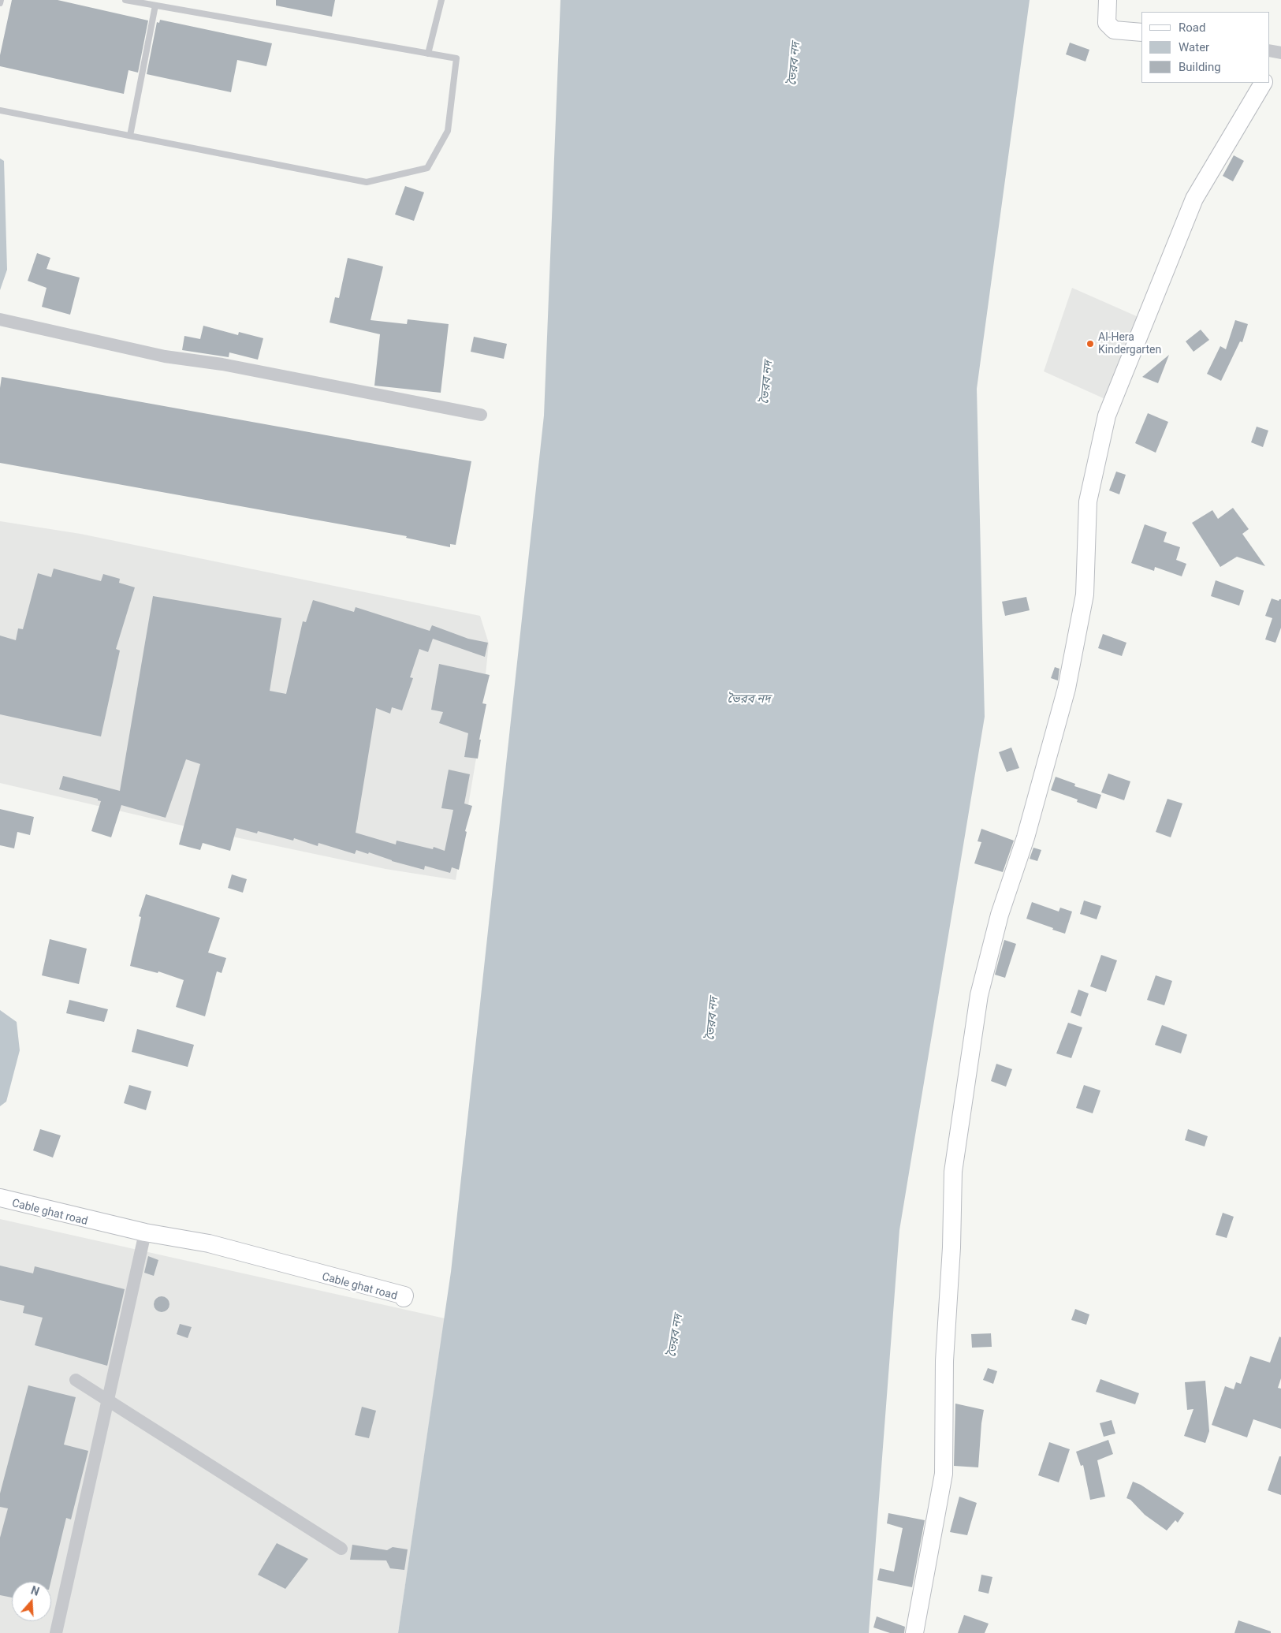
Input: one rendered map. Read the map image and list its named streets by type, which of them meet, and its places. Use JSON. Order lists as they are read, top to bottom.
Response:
{
  "streets": {
    "street": ["Cable ghat road"]
  },
  "water": ["ভৈরব নদ"],
  "places": ["Al-Hera Kindergarten"],
  "legend": ["Road", "Water", "Building"],
  "north": "top"
}
